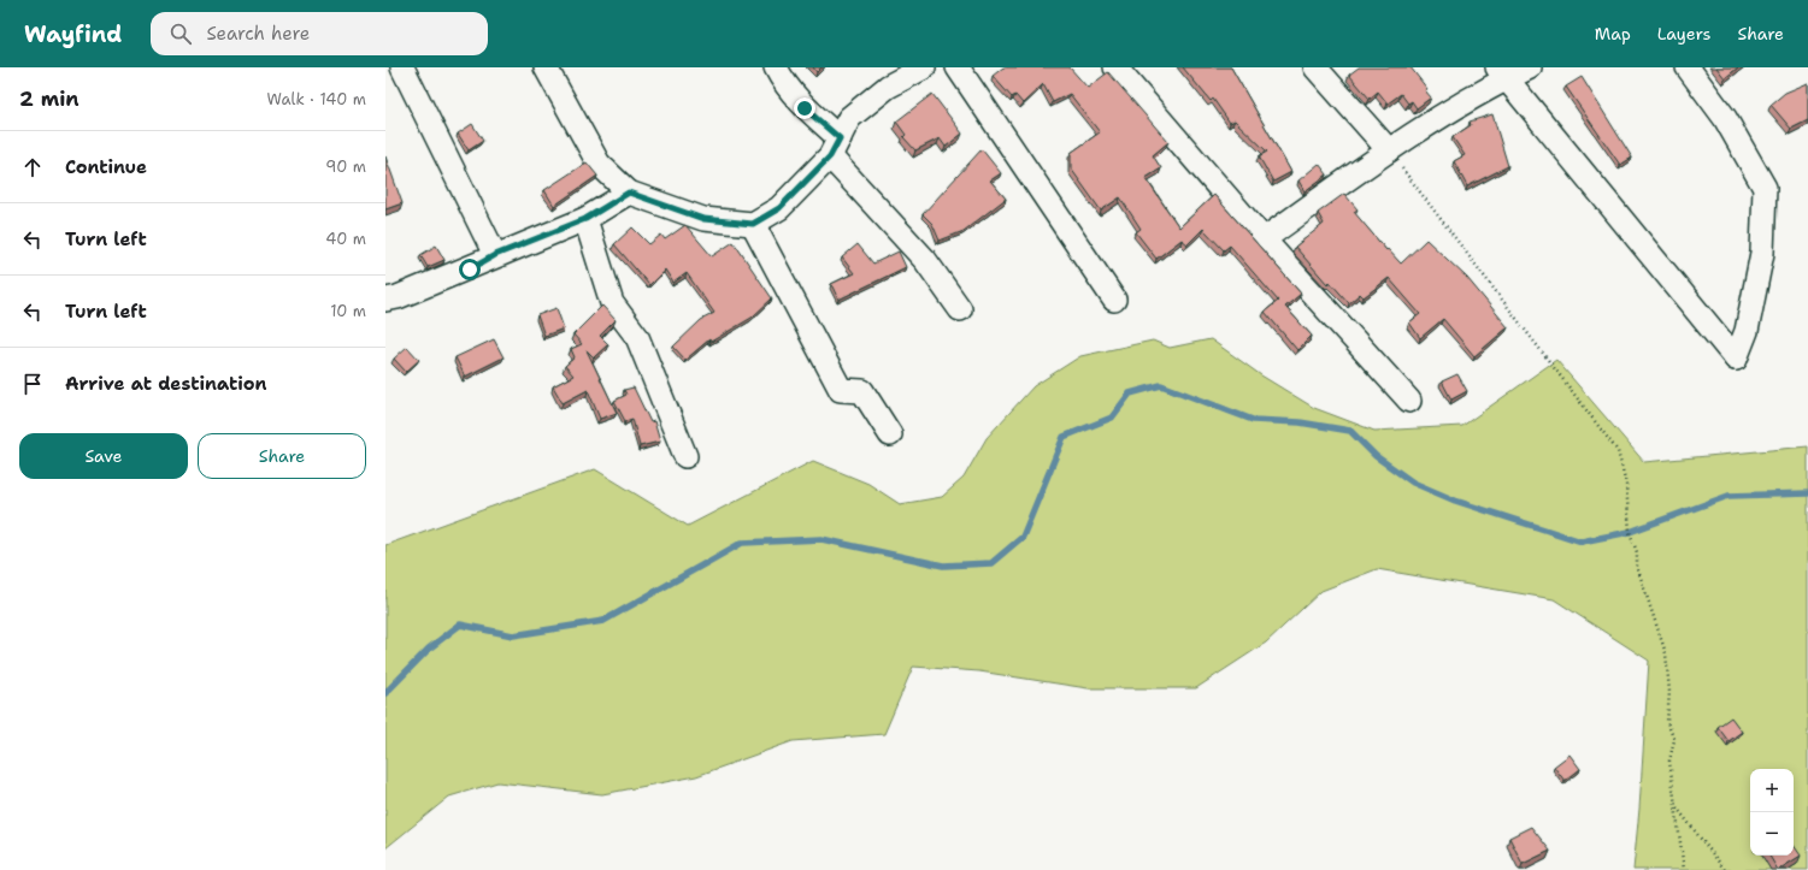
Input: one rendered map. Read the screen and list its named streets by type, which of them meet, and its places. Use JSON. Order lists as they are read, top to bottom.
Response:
{
  "page": {
    "header": "Wayfind",
    "search": "Search here",
    "nav": ["Map", "Layers", "Share"],
    "heading": ["2 min", "Walk · 140 m"],
    "list": [
      ["Continue", "90 m"],
      ["Turn left", "40 m"],
      ["Turn left", "10 m"],
      "Arrive at destination"
    ],
    "buttons": ["Save", "Share"],
    "map_buttons": ["+", "−"]
  }
}
